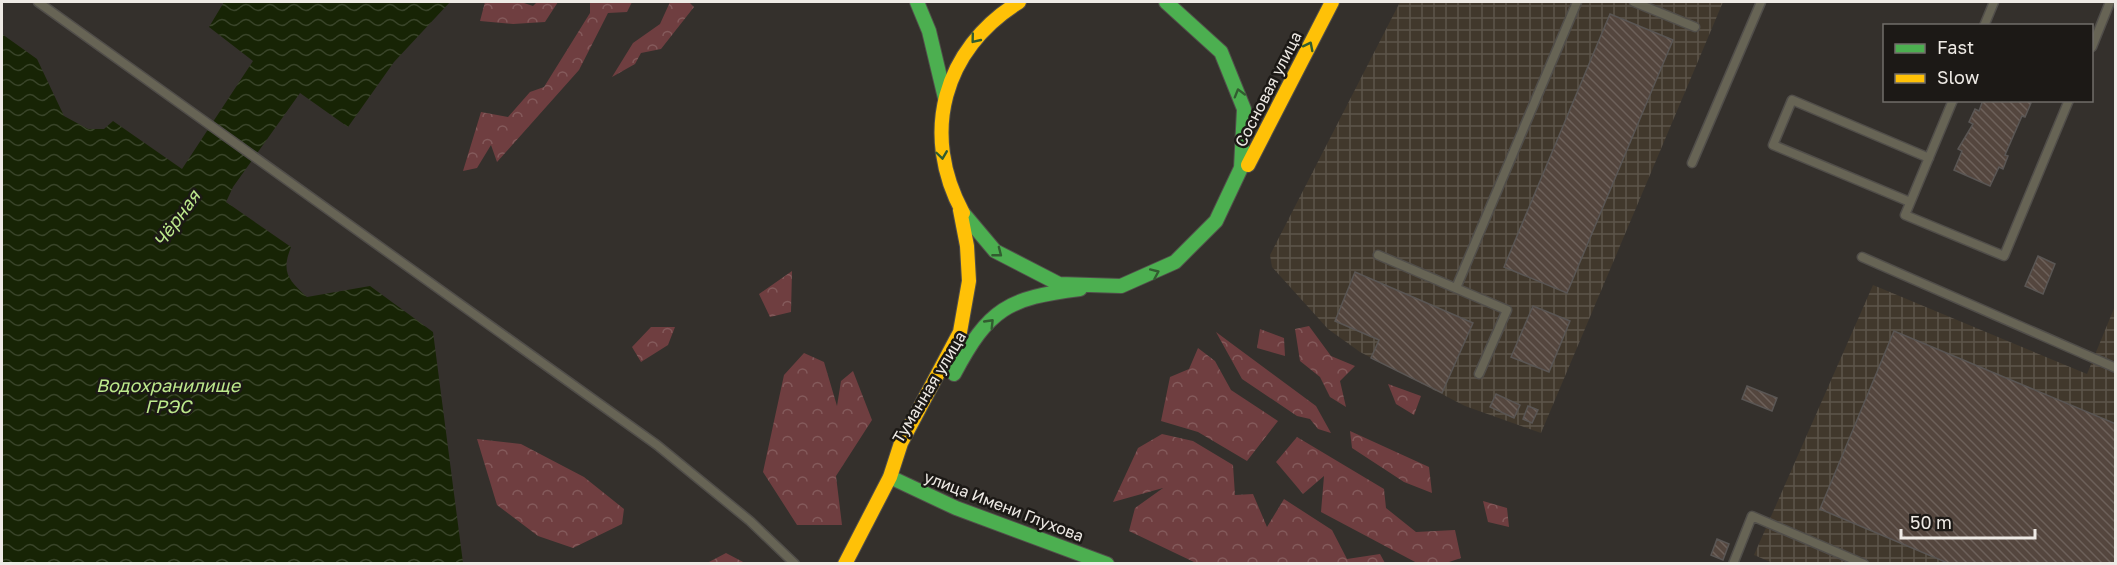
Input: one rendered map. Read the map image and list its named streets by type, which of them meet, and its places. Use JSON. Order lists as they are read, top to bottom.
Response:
{
  "streets": {
    "main road": ["Сосновая улица", "Туманная улица", "улица Имени Глухова"]
  },
  "crossings": [
    ["Туманная улица", "улица Имени Глухова"]
  ],
  "one_way": ["Сосновая улица"],
  "water": ["Чёрная", "Водохранилище ГРЭС"],
  "legend": ["Fast", "Slow"],
  "scale_bar": "50 m"
}
